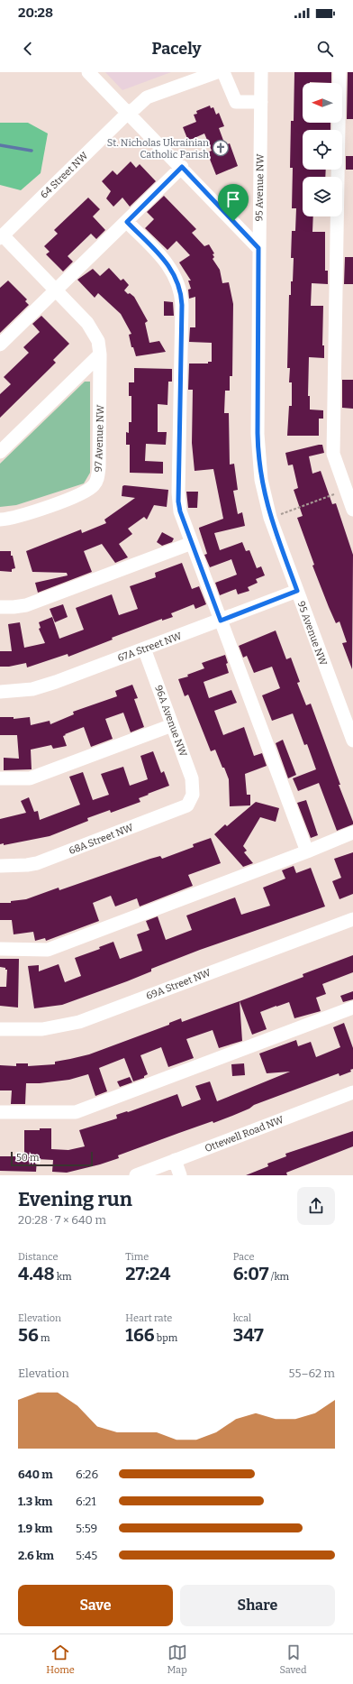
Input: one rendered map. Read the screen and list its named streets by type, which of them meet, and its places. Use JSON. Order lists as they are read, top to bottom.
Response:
{
  "streets": {
    "street": [
      "64 Street NW",
      "95 Avenue NW",
      "97 Avenue NW",
      "67A Street NW",
      "96A Avenue NW",
      "68A Street NW",
      "69A Street NW",
      "Ottewell Road NW"
    ]
  },
  "crossings": [
    ["64 Street NW", "97 Avenue NW"],
    ["95 Avenue NW", "67A Street NW"],
    ["67A Street NW", "96A Avenue NW"],
    ["96A Avenue NW", "68A Street NW"]
  ],
  "places": {
    "church": ["St. Nicholas Ukrainian Catholic Parish"]
  },
  "scale_bar": "50 m",
  "north": "left",
  "page": {
    "status": "20:28",
    "header": "Pacely",
    "scale": "50 m",
    "heading": ["Evening run", "20:28 · 7 × 640 m"],
    "stats": [
      ["Distance", "4.48 km"],
      ["Time", "27:24"],
      ["Pace", "6:07 /km"],
      ["Elevation", "56 m"],
      ["Heart rate", "166 bpm"],
      ["kcal", "347"]
    ],
    "chart": ["Elevation", "55–62 m"],
    "list": [
      {
        "name": "640 m",
        "note": "6:26"
      },
      {
        "name": "1.3 km",
        "note": "6:21"
      },
      {
        "name": "1.9 km",
        "note": "5:59"
      },
      {
        "name": "2.6 km",
        "note": "5:45"
      }
    ],
    "buttons": ["Save", "Share"],
    "tabs": ["Home", "Map", "Saved"]
  }
}
